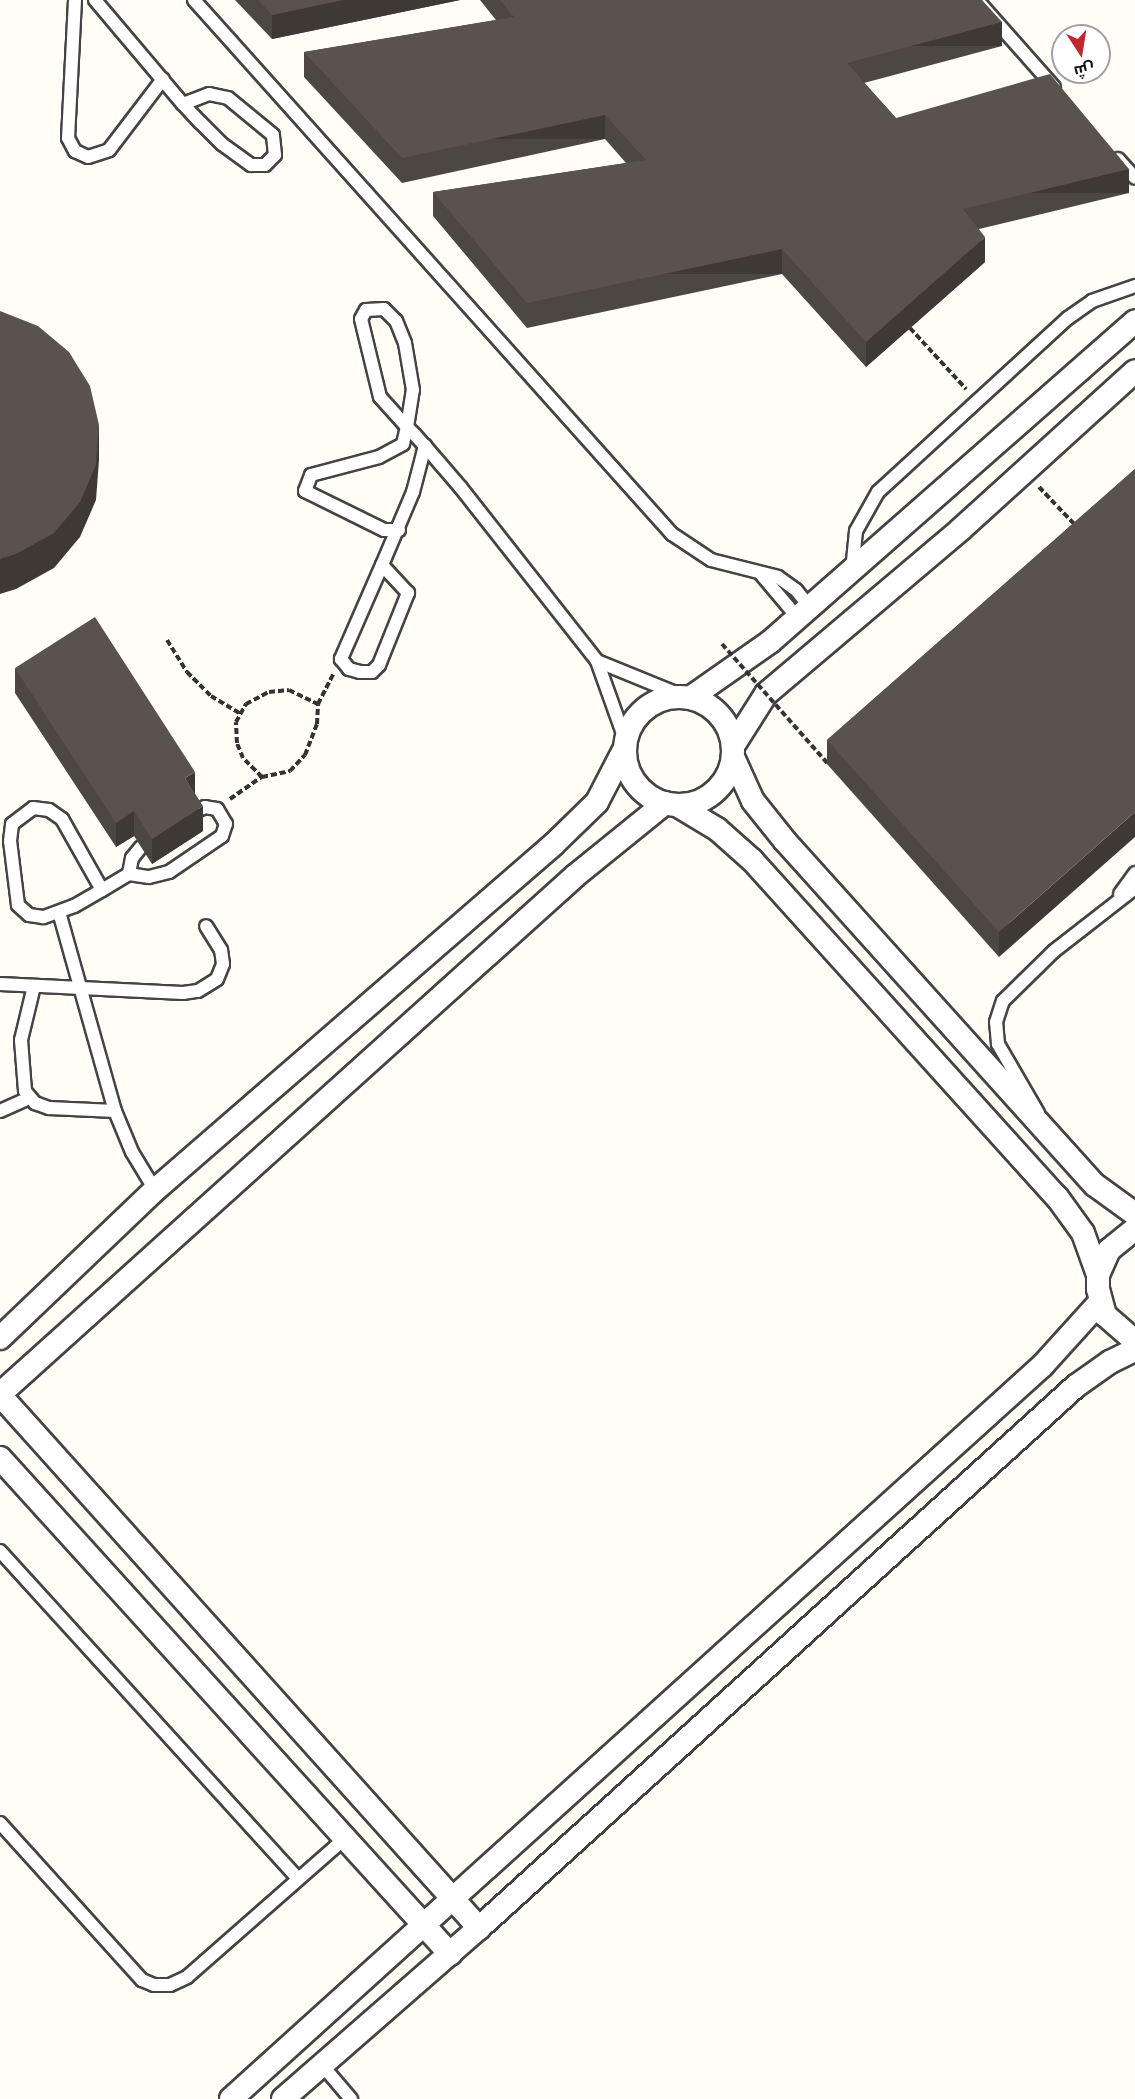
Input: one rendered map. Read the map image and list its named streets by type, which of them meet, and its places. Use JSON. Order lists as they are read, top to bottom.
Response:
{
  "north": "bottom"
}
